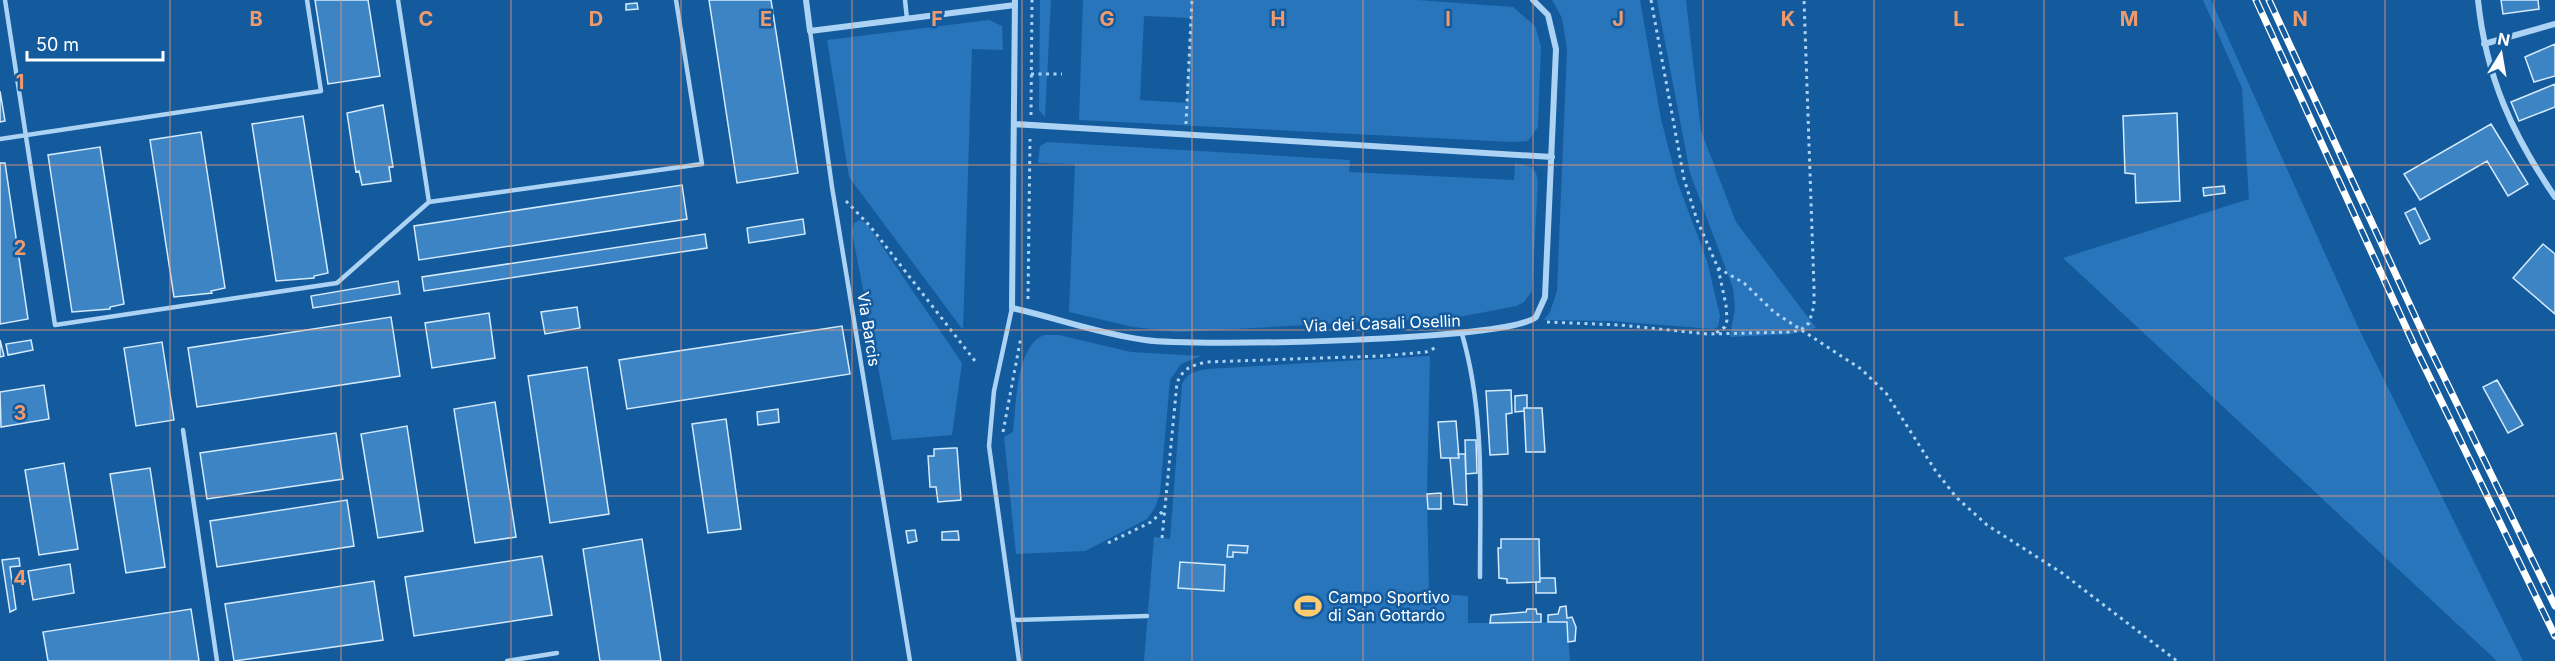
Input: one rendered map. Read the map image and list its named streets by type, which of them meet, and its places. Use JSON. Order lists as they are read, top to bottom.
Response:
{
  "streets": {
    "street": ["Via dei Casali Osellin", "Via Barcis"]
  },
  "places": {
    "sports": ["Campo Sportivo di San Gottardo"]
  },
  "scale_bar": "50 m",
  "north": "top",
  "grid": {
    "columns": [
      "B",
      "C",
      "D",
      "E",
      "F",
      "G",
      "H",
      "I",
      "J",
      "K",
      "L",
      "M",
      "N"
    ],
    "rows": [
      "1",
      "2",
      "3",
      "4"
    ]
  }
}
